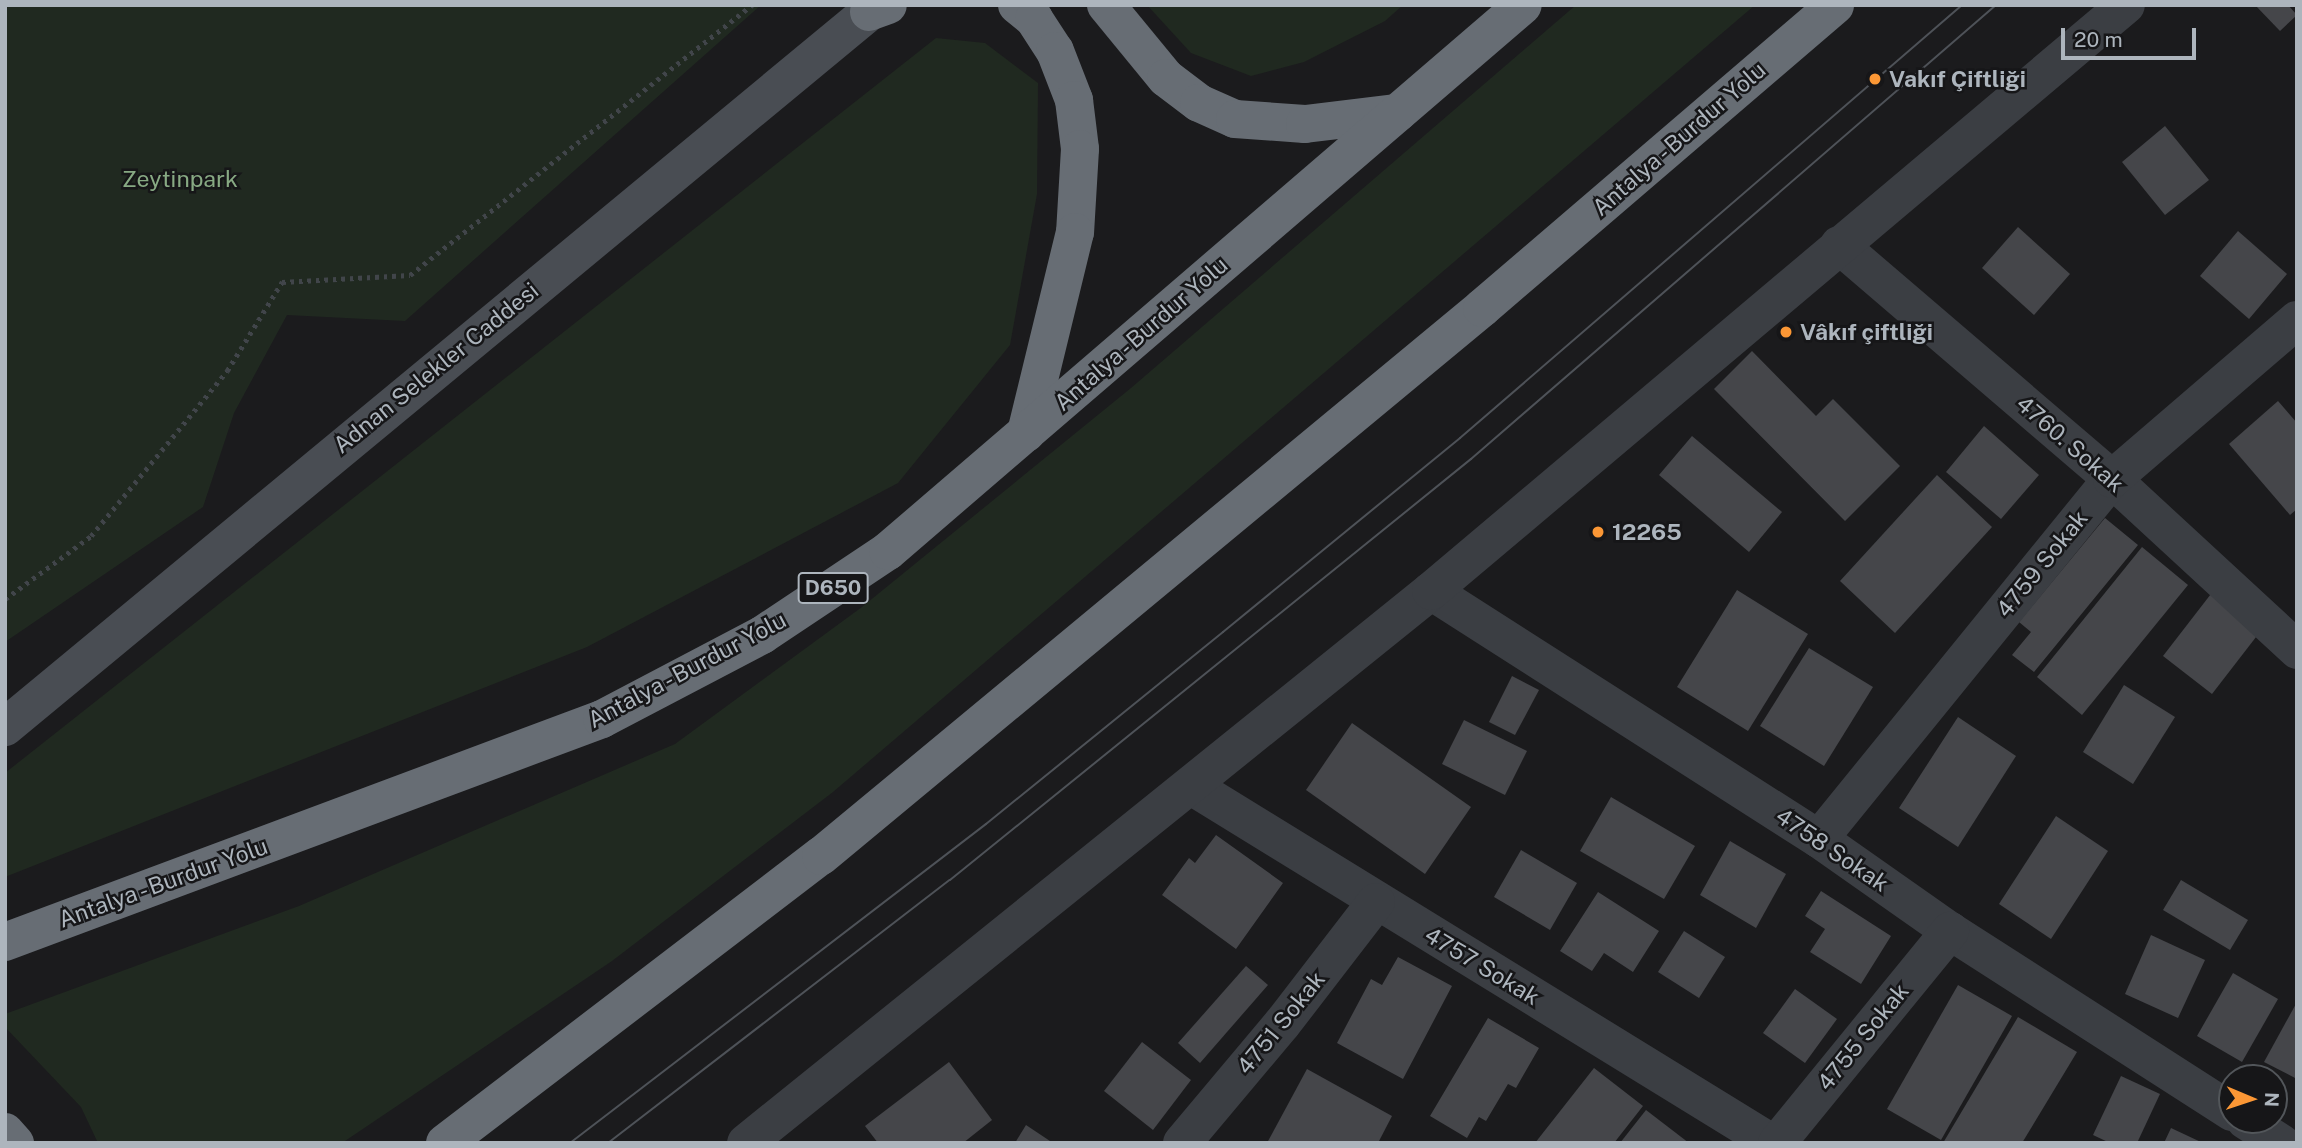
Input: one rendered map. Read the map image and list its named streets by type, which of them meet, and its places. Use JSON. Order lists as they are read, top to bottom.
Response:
{
  "streets": {
    "highway": ["Antalya - Burdur Yolu", "D650"],
    "main road": ["Adnan Selekler Caddesi"],
    "street": [
      "4760. Sokak",
      "4759 Sokak",
      "4758 Sokak",
      "4757 Sokak",
      "4751 Sokak",
      "4755 Sokak"
    ]
  },
  "crossings": [
    ["4760. Sokak", "4759 Sokak"],
    ["4759 Sokak", "4758 Sokak"],
    ["4758 Sokak", "4755 Sokak"],
    ["4757 Sokak", "4751 Sokak"],
    ["4757 Sokak", "4755 Sokak"]
  ],
  "parks": ["Zeytinpark"],
  "places": ["Vakıf Çiftliği", "Vâkıf çiftliği", "12265"],
  "scale_bar": "20 m",
  "north": "right"
}
